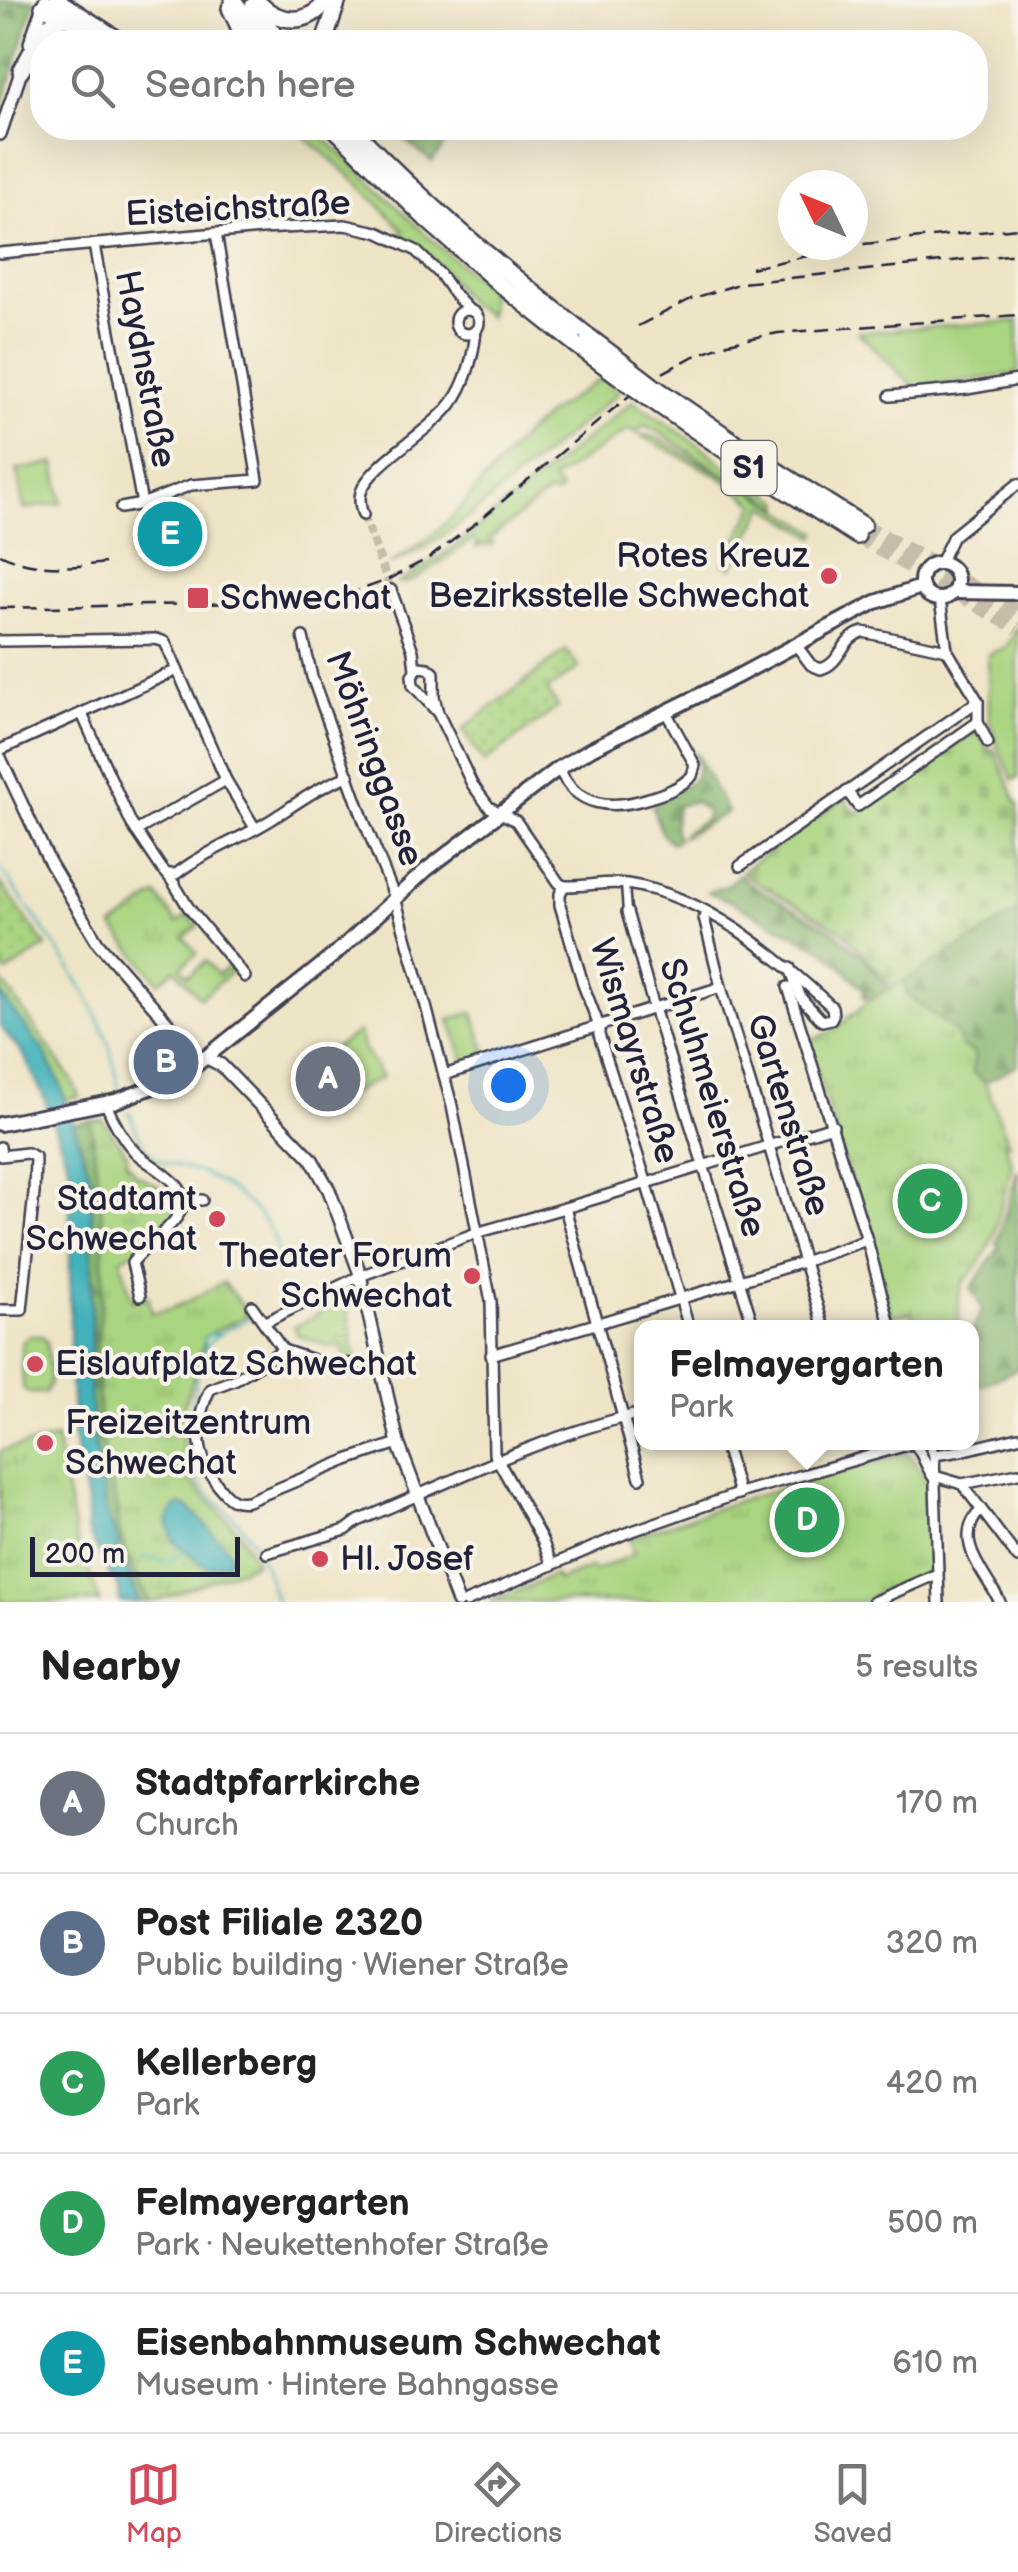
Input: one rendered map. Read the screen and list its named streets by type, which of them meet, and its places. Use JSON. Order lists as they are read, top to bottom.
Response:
{
  "streets": {
    "highway": ["S1"],
    "street": [
      "Eisteichstraße",
      "Haydnstraße",
      "Möhringgasse",
      "Wismayrstraße",
      "Schuhmeierstraße",
      "Gartenstraße"
    ]
  },
  "crossings": [
    ["Eisteichstraße", "Haydnstraße"]
  ],
  "places": {
    "other": [
      "Rotes Kreuz Bezirksstelle Schwechat",
      "Stadtamt Schwechat",
      "Theater Forum Schwechat",
      "Eislaufplatz Schwechat",
      "Freizeitzentrum Schwechat",
      "Hl. Josef"
    ],
    "transit": ["Schwechat"]
  },
  "scale_bar": "200 m",
  "north": "top left",
  "page": {
    "search": "Search here",
    "pins": [
      "E",
      "B",
      "A",
      "C",
      "D"
    ],
    "popup": ["Felmayergarten", "Park"],
    "scale": "200 m",
    "heading": ["Nearby", "5 results"],
    "list": [
      {
        "mark": "A",
        "name": "Stadtpfarrkirche",
        "note": "Church",
        "value": "170 m"
      },
      {
        "mark": "B",
        "name": "Post Filiale 2320",
        "note": "Public building · Wiener Straße",
        "value": "320 m"
      },
      {
        "mark": "C",
        "name": "Kellerberg",
        "note": "Park",
        "value": "420 m"
      },
      {
        "mark": "D",
        "name": "Felmayergarten",
        "note": "Park · Neukettenhofer Straße",
        "value": "500 m"
      },
      {
        "mark": "E",
        "name": "Eisenbahnmuseum Schwechat",
        "note": "Museum · Hintere Bahngasse",
        "value": "610 m"
      }
    ],
    "nav": ["Map", "Directions", "Saved"]
  }
}
